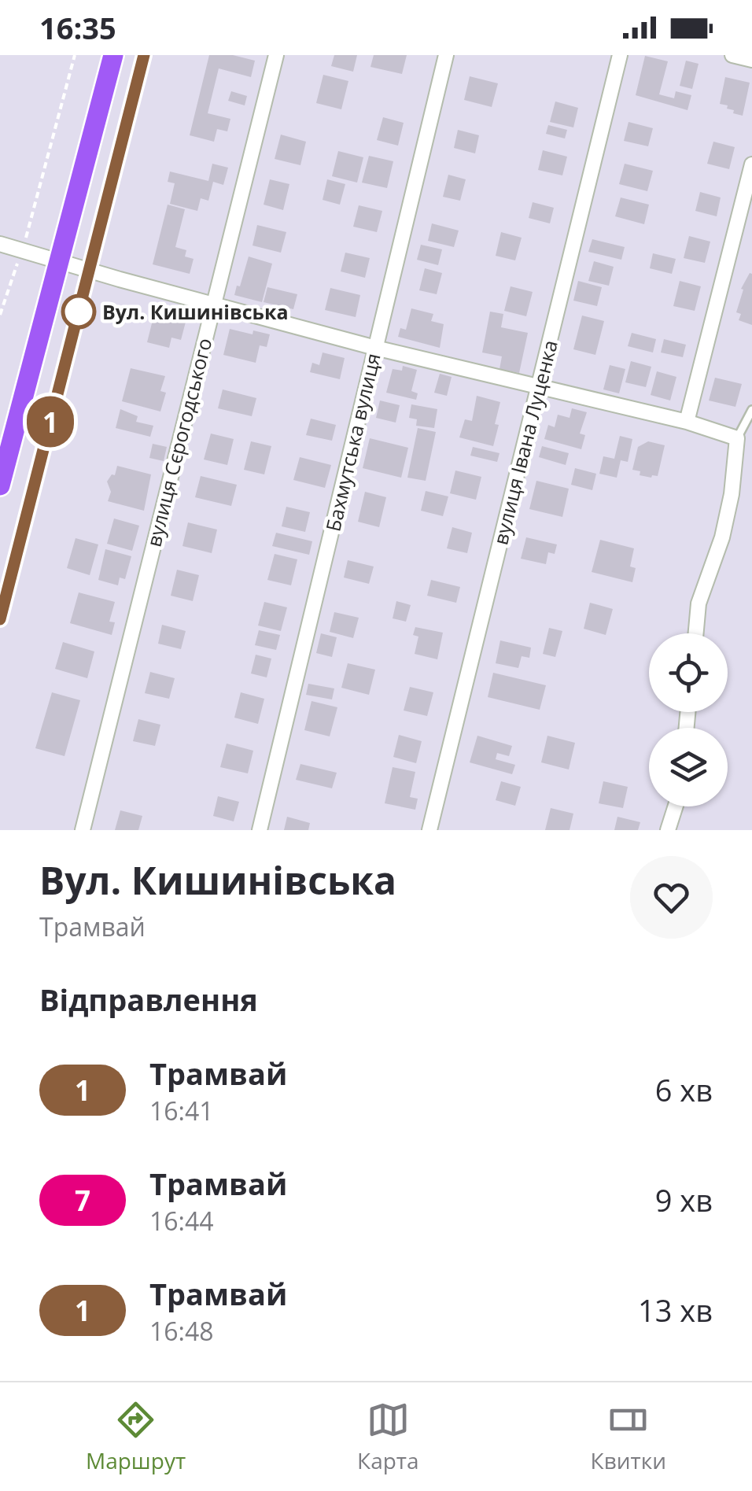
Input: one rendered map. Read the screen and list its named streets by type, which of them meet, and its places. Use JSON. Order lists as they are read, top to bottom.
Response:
{
  "streets": {
    "street": ["вулиця Сєрогодського", "Бахмутська вулиця", "вулиця Івана Луценка"]
  },
  "places": ["Вул. Кишинівська"],
  "lines": ["tram line 1"],
  "page": {
    "status": "16:35",
    "on_map": "1",
    "heading": [
      ["Вул. Кишинівська", "Трамвай"],
      "Відправлення"
    ],
    "list": [
      {
        "mark": "1",
        "name": "Трамвай",
        "note": "16:41",
        "value": "6 хв"
      },
      {
        "mark": "7",
        "name": "Трамвай",
        "note": "16:44",
        "value": "9 хв"
      },
      {
        "mark": "1",
        "name": "Трамвай",
        "note": "16:48",
        "value": "13 хв"
      }
    ],
    "tabs": ["Маршрут", "Карта", "Квитки"]
  }
}
